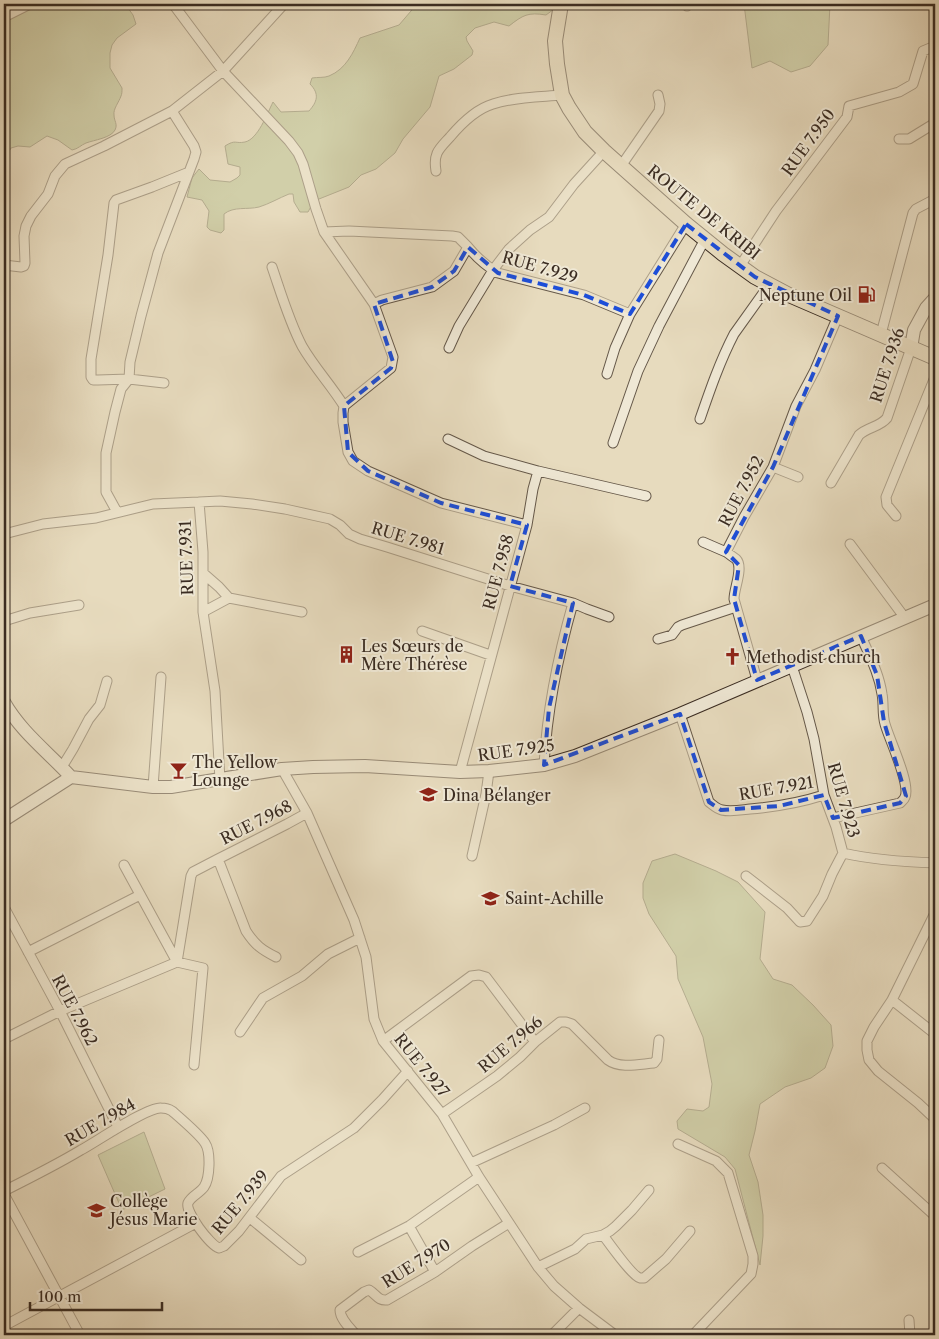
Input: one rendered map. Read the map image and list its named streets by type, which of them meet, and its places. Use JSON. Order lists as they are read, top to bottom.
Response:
{
  "streets": {
    "main road": ["ROUTE DE KRIBI"],
    "street": [
      "RUE 7.950",
      "RUE 7.929",
      "RUE 7.936",
      "RUE 7.952",
      "RUE 7.981",
      "RUE 7.931",
      "RUE 7.958",
      "RUE 7.925",
      "RUE 7.921",
      "RUE 7.923",
      "RUE 7.968",
      "RUE 7.962",
      "RUE 7.966",
      "RUE 7.927",
      "RUE 7.984",
      "RUE 7.939",
      "RUE 7.970"
    ]
  },
  "crossings": [
    ["RUE 7.950", "ROUTE DE KRIBI"],
    ["ROUTE DE KRIBI", "RUE 7.936"],
    ["ROUTE DE KRIBI", "RUE 7.952"],
    ["RUE 7.952", "RUE 7.925"],
    ["RUE 7.981", "RUE 7.931"],
    ["RUE 7.981", "RUE 7.958"],
    ["RUE 7.931", "RUE 7.925"],
    ["RUE 7.958", "RUE 7.925"],
    ["RUE 7.925", "RUE 7.921"],
    ["RUE 7.925", "RUE 7.923"],
    ["RUE 7.925", "RUE 7.927"],
    ["RUE 7.921", "RUE 7.923"],
    ["RUE 7.968", "RUE 7.927"],
    ["RUE 7.962", "RUE 7.984"],
    ["RUE 7.966", "RUE 7.927"],
    ["RUE 7.927", "RUE 7.939"],
    ["RUE 7.927", "RUE 7.970"],
    ["RUE 7.984", "RUE 7.939"]
  ],
  "places": {
    "fuel station": ["Neptune Oil"],
    "building": ["Les Sœurs de Mère Thérèse"],
    "church": ["Methodist church"],
    "bar": ["The Yellow Lounge"],
    "school or university": ["Dina Bélanger", "Saint-Achille", "Collège Jésus Marie"]
  },
  "scale_bar": "100 m"
}
